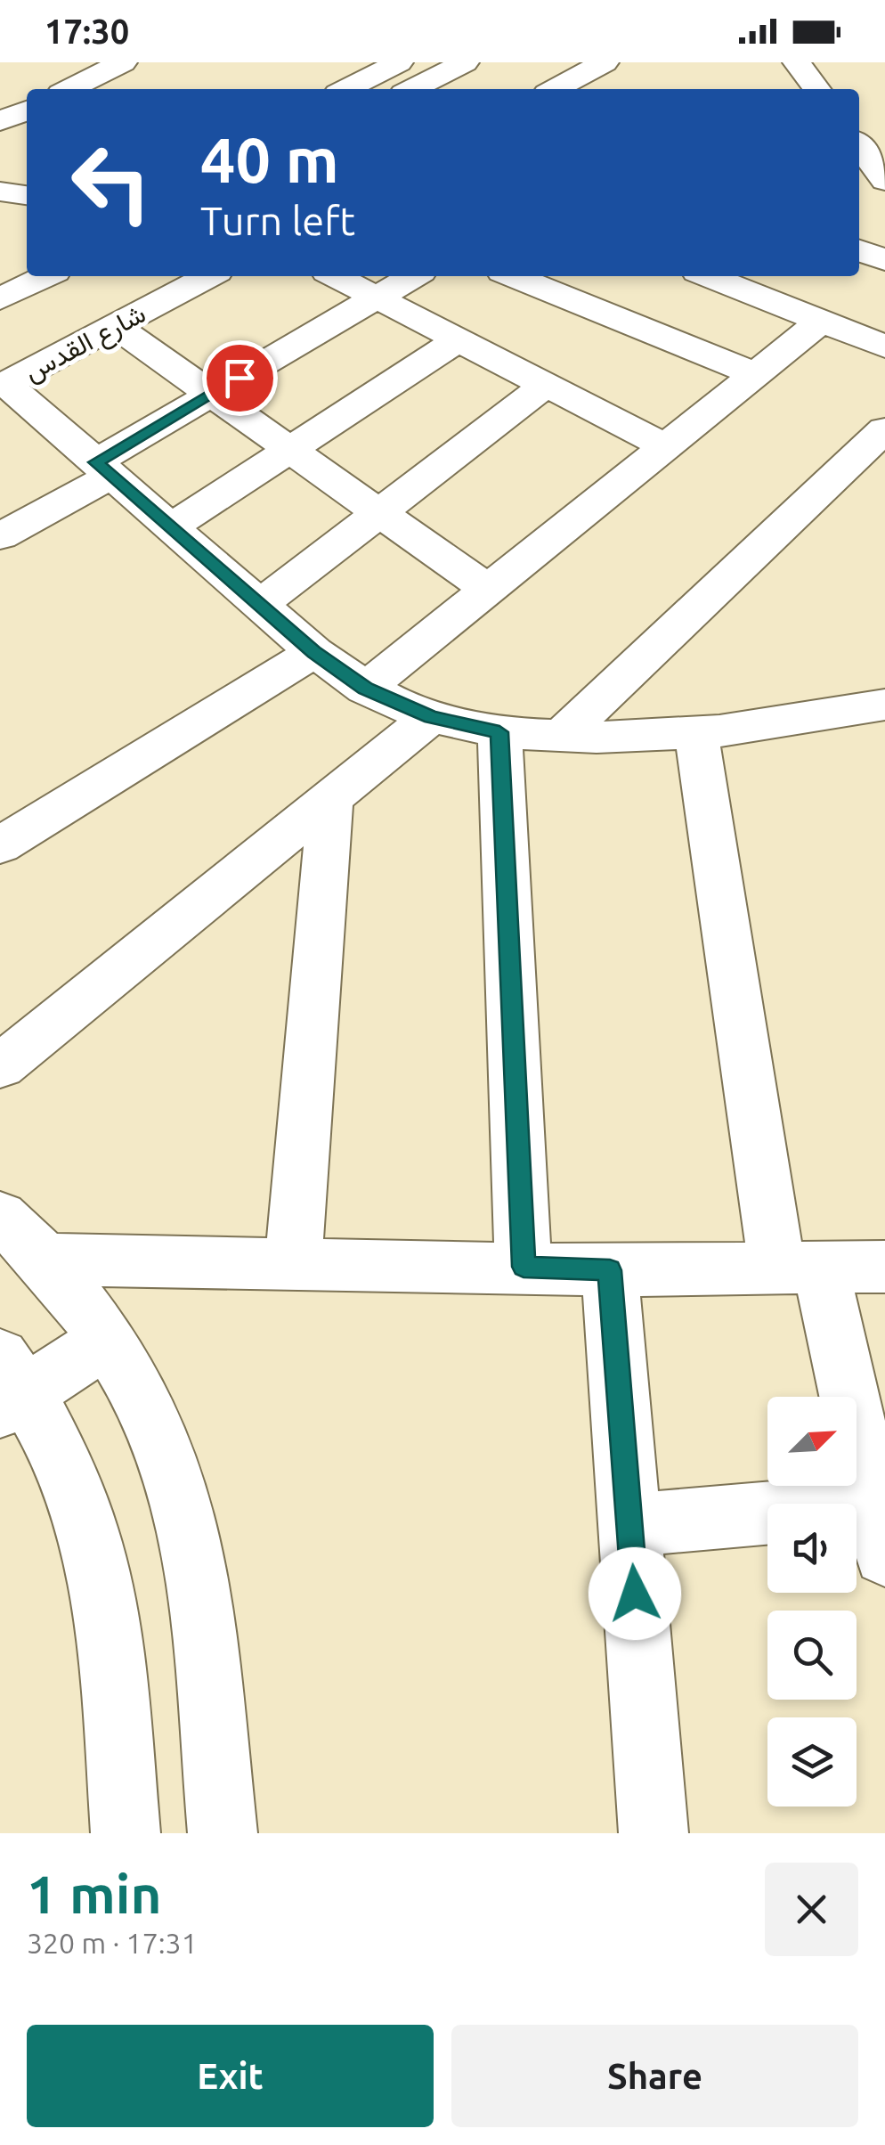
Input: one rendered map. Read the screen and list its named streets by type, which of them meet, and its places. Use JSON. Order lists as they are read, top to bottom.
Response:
{
  "streets": {
    "street": ["شارع القدس"]
  },
  "north": "top right",
  "page": {
    "status": "17:30",
    "turn": ["40 m", "Turn left"],
    "heading": ["1 min", "320 m · 17:31"],
    "buttons": ["Exit", "Share"]
  }
}
